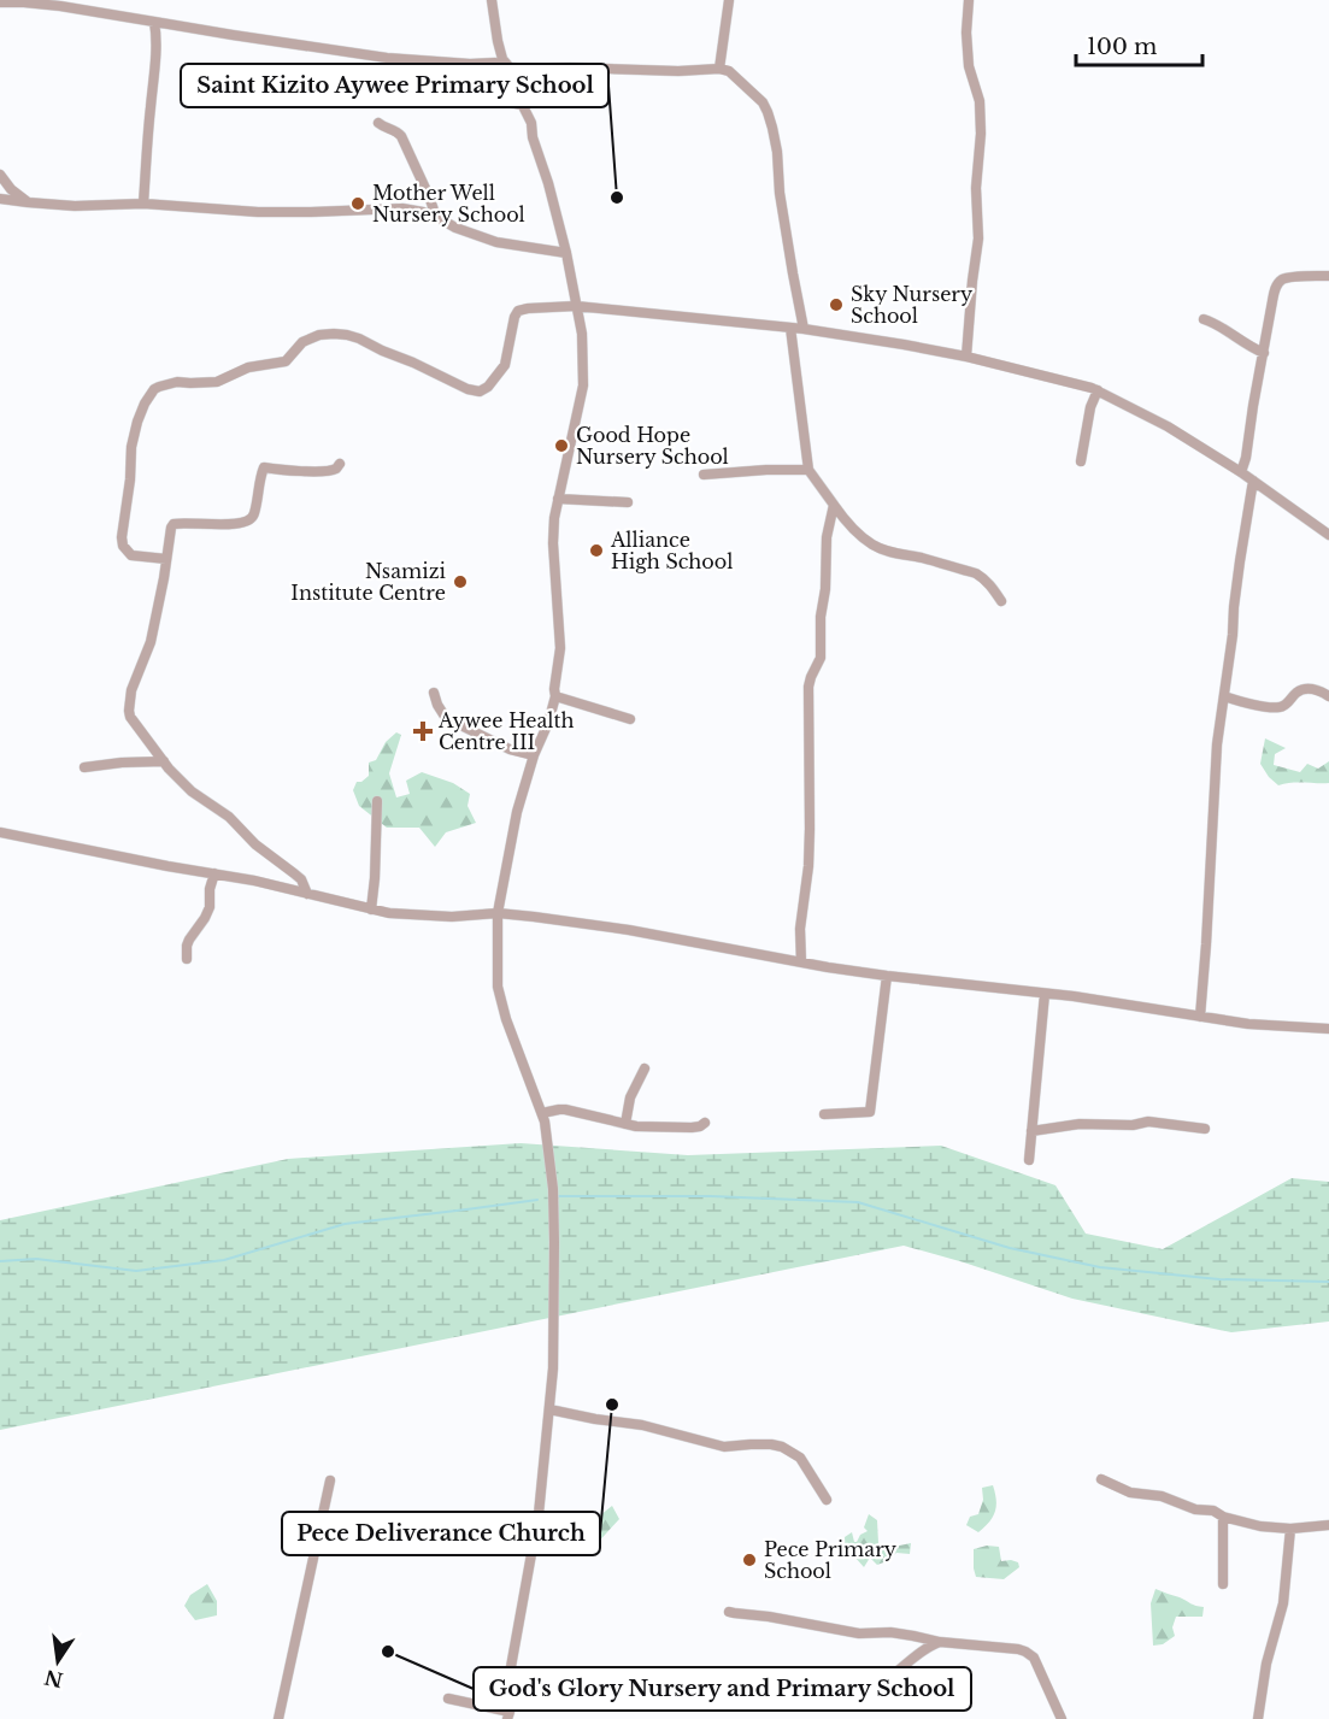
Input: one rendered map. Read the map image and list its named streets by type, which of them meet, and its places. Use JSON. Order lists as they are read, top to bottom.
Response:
{
  "places": {
    "other": [
      "Saint Kizito Aywee Primary School",
      "Mother Well Nursery School",
      "Sky Nursery School",
      "Good Hope Nursery School",
      "Alliance High School",
      "Nsamizi Institute Centre",
      "Pece Deliverance Church",
      "Pece Primary School",
      "God's Glory Nursery and Primary School"
    ],
    "health": ["Aywee Health Centre III"]
  },
  "scale_bar": "100 m",
  "north": "bottom"
}
